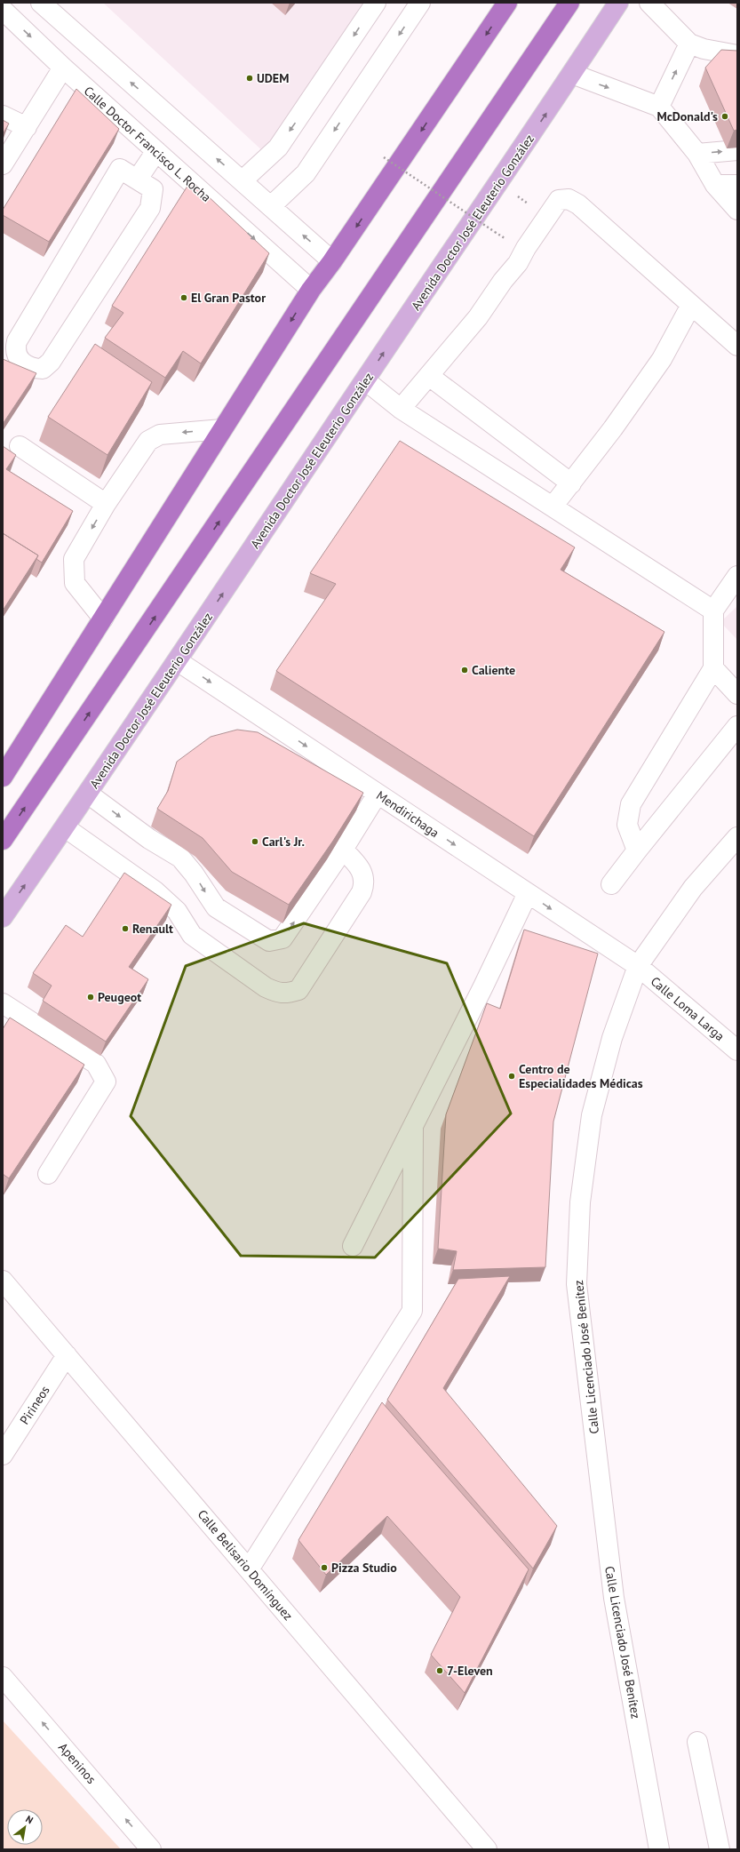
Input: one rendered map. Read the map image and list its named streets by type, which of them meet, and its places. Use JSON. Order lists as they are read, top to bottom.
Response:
{
  "streets": {
    "main road": ["Avenida Doctor José Eleuterio González"],
    "street": [
      "Calle Doctor Francisco L. Rocha",
      "Mendirichaga",
      "Calle Loma Larga",
      "Calle Licenciado José Benítez",
      "Pirineos",
      "Calle Belisario Domínguez",
      "Apeninos"
    ]
  },
  "crossings": [
    ["Avenida Doctor José Eleuterio González", "Mendirichaga"],
    ["Mendirichaga", "Calle Loma Larga"],
    ["Mendirichaga", "Calle Licenciado José Benítez"],
    ["Calle Loma Larga", "Calle Licenciado José Benítez"],
    ["Pirineos", "Calle Belisario Domínguez"]
  ],
  "one_way": ["Avenida Doctor José Eleuterio González", "Mendirichaga", "Apeninos"],
  "places": [
    "UDEM",
    "McDonald's",
    "El Gran Pastor",
    "Caliente",
    "Carl's Jr.",
    "Renault",
    "Peugeot",
    "Centro de Especialidades Médicas",
    "Pizza Studio",
    "7-Eleven"
  ],
  "north": "top right"
}
